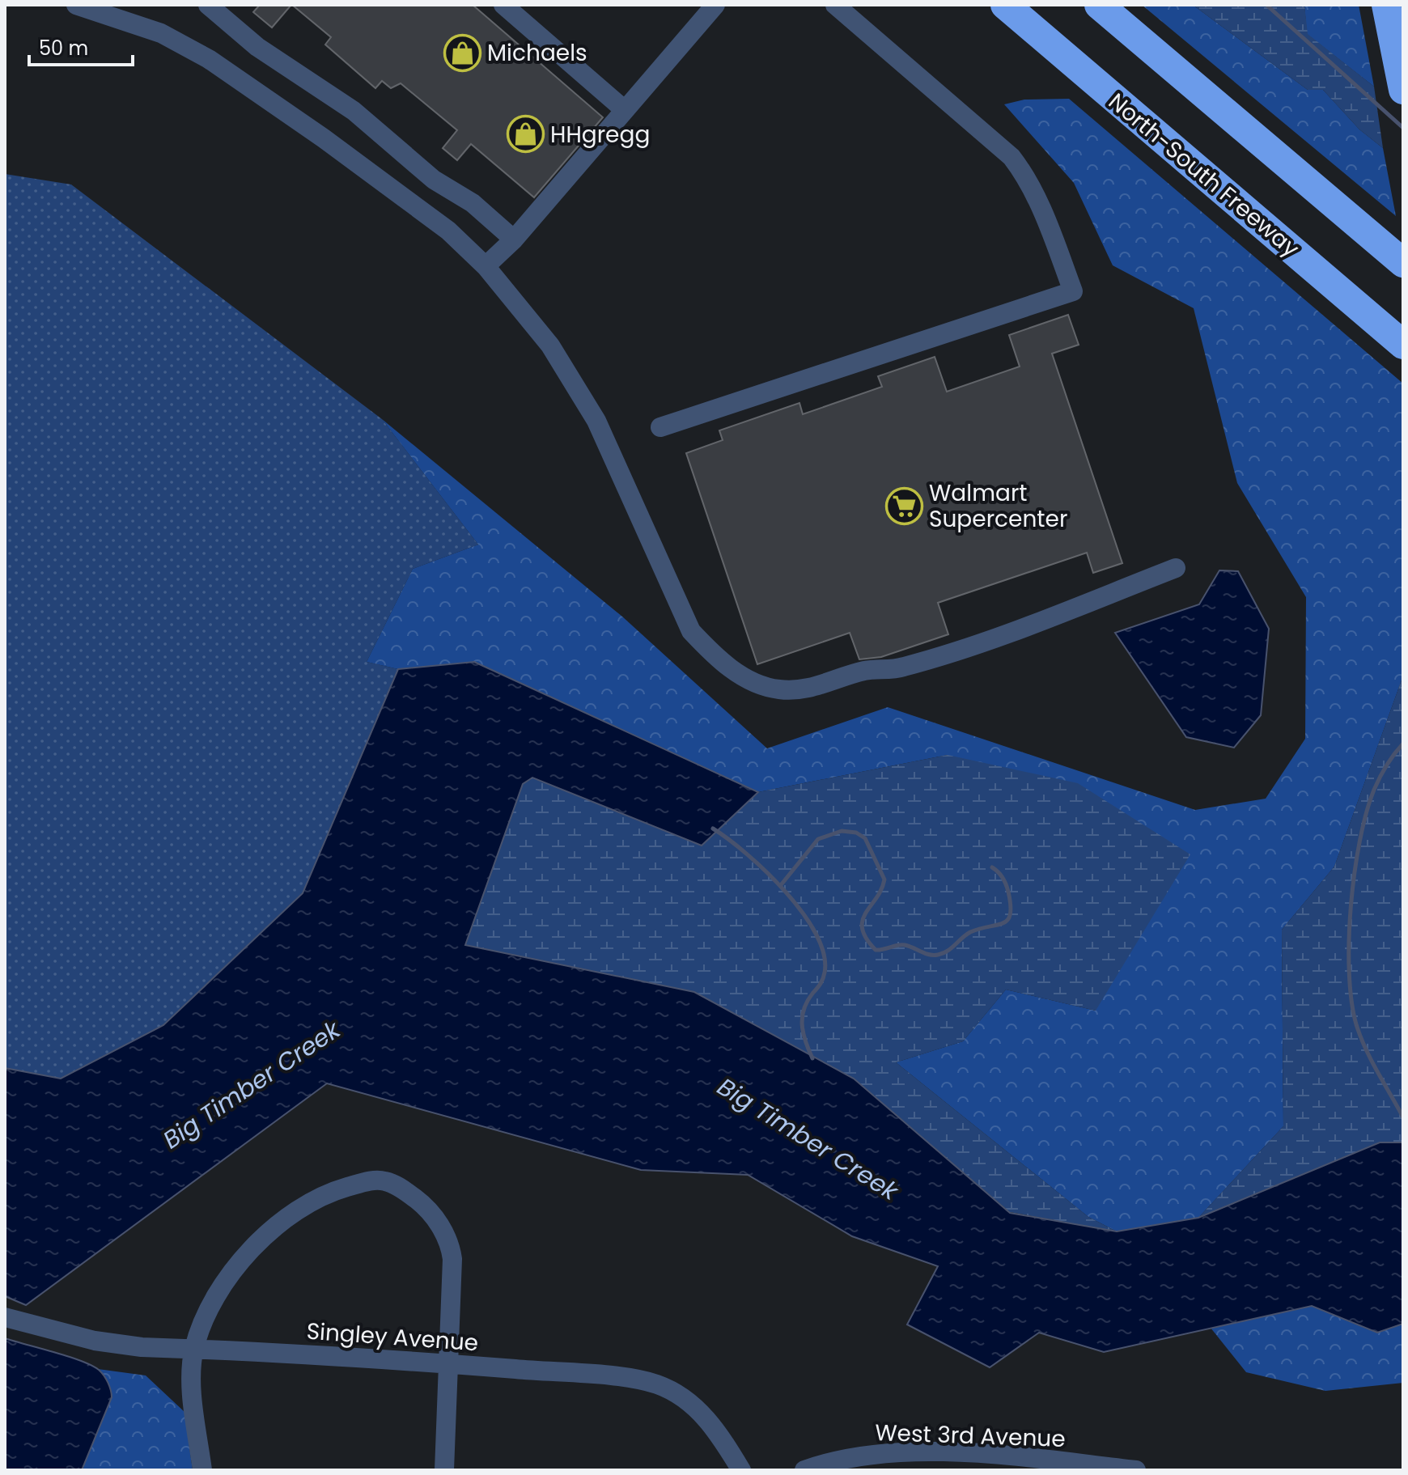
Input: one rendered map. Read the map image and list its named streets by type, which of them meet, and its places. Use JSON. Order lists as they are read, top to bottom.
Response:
{
  "streets": {
    "highway": ["North-South Freeway"],
    "street": ["Singley Avenue", "West 3rd Avenue"]
  },
  "water": ["Big Timber Creek"],
  "places": {
    "shop": ["Michaels", "HHgregg"],
    "supermarket": ["Walmart Supercenter"]
  },
  "scale_bar": "50 m"
}
